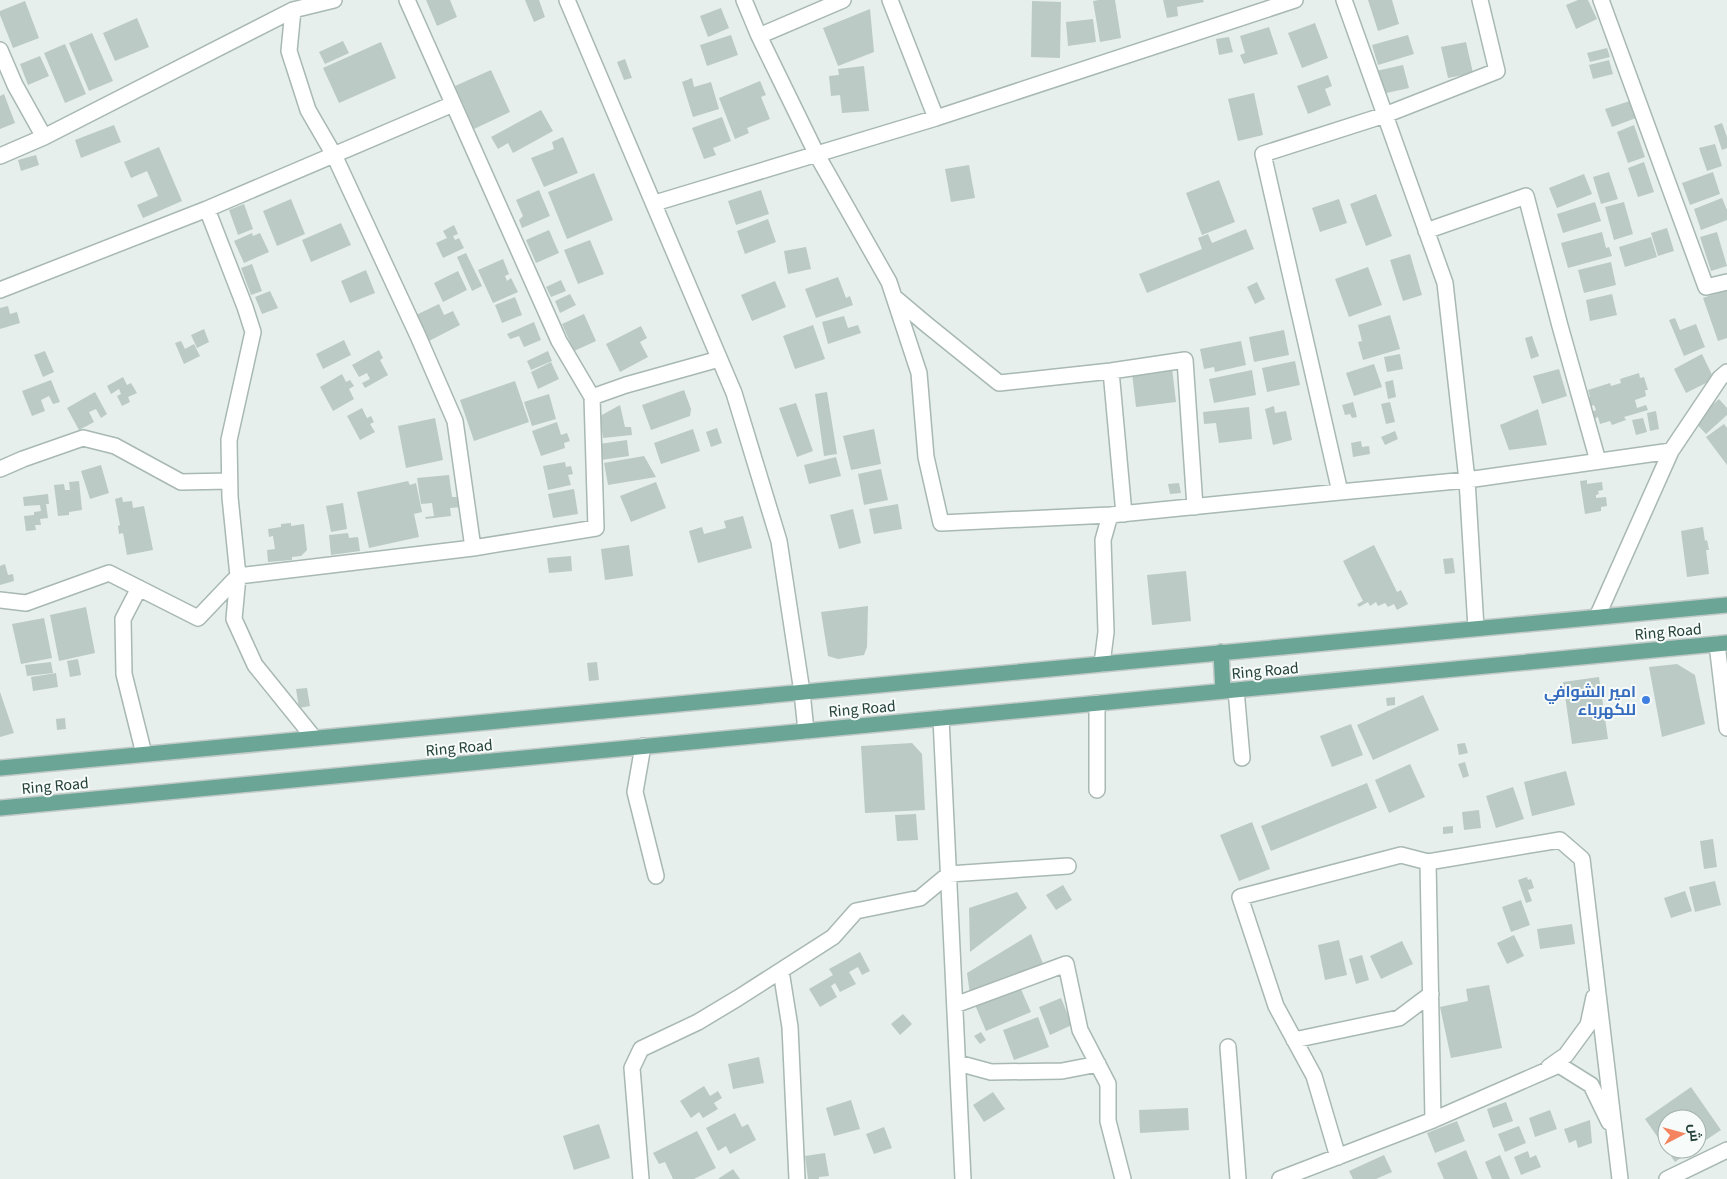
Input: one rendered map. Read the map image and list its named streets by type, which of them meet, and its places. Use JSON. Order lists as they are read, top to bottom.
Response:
{
  "streets": {
    "main road": ["Ring Road"]
  },
  "places": ["امير الشوافي للكهرباء"],
  "north": "right"
}
